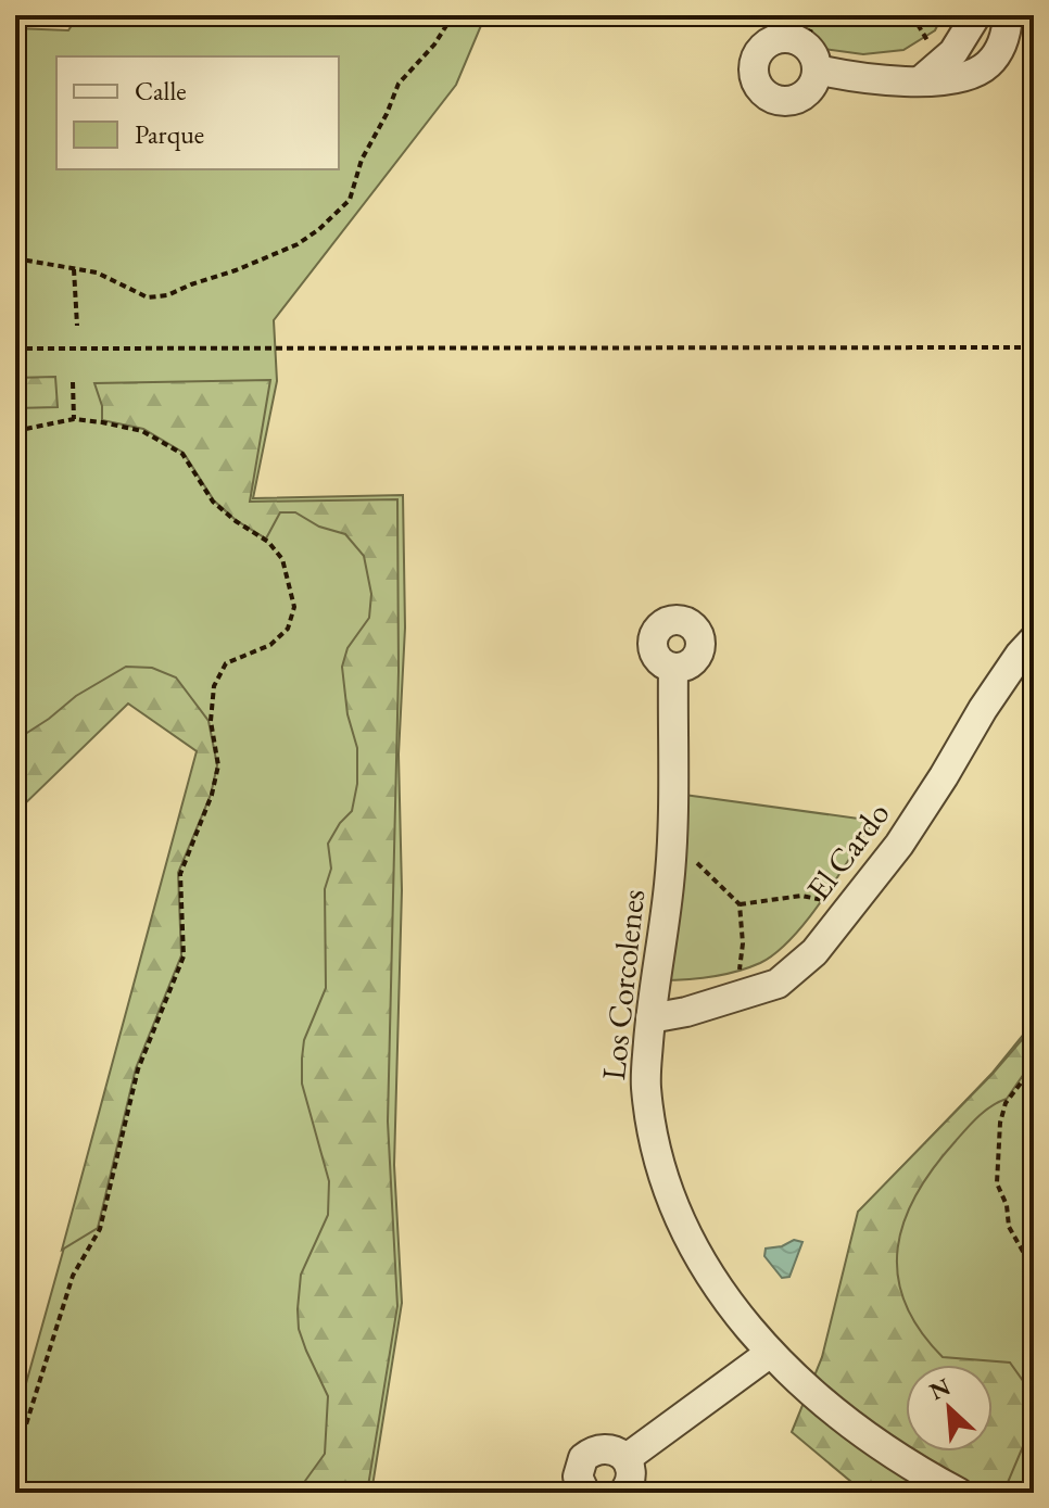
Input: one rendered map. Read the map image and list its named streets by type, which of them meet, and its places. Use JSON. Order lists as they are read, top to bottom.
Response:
{
  "streets": {
    "street": ["El Cardo", "Los Corcolenes"]
  },
  "crossings": [
    ["El Cardo", "Los Corcolenes"]
  ],
  "legend": ["Calle", "Parque"],
  "north": "top left"
}
